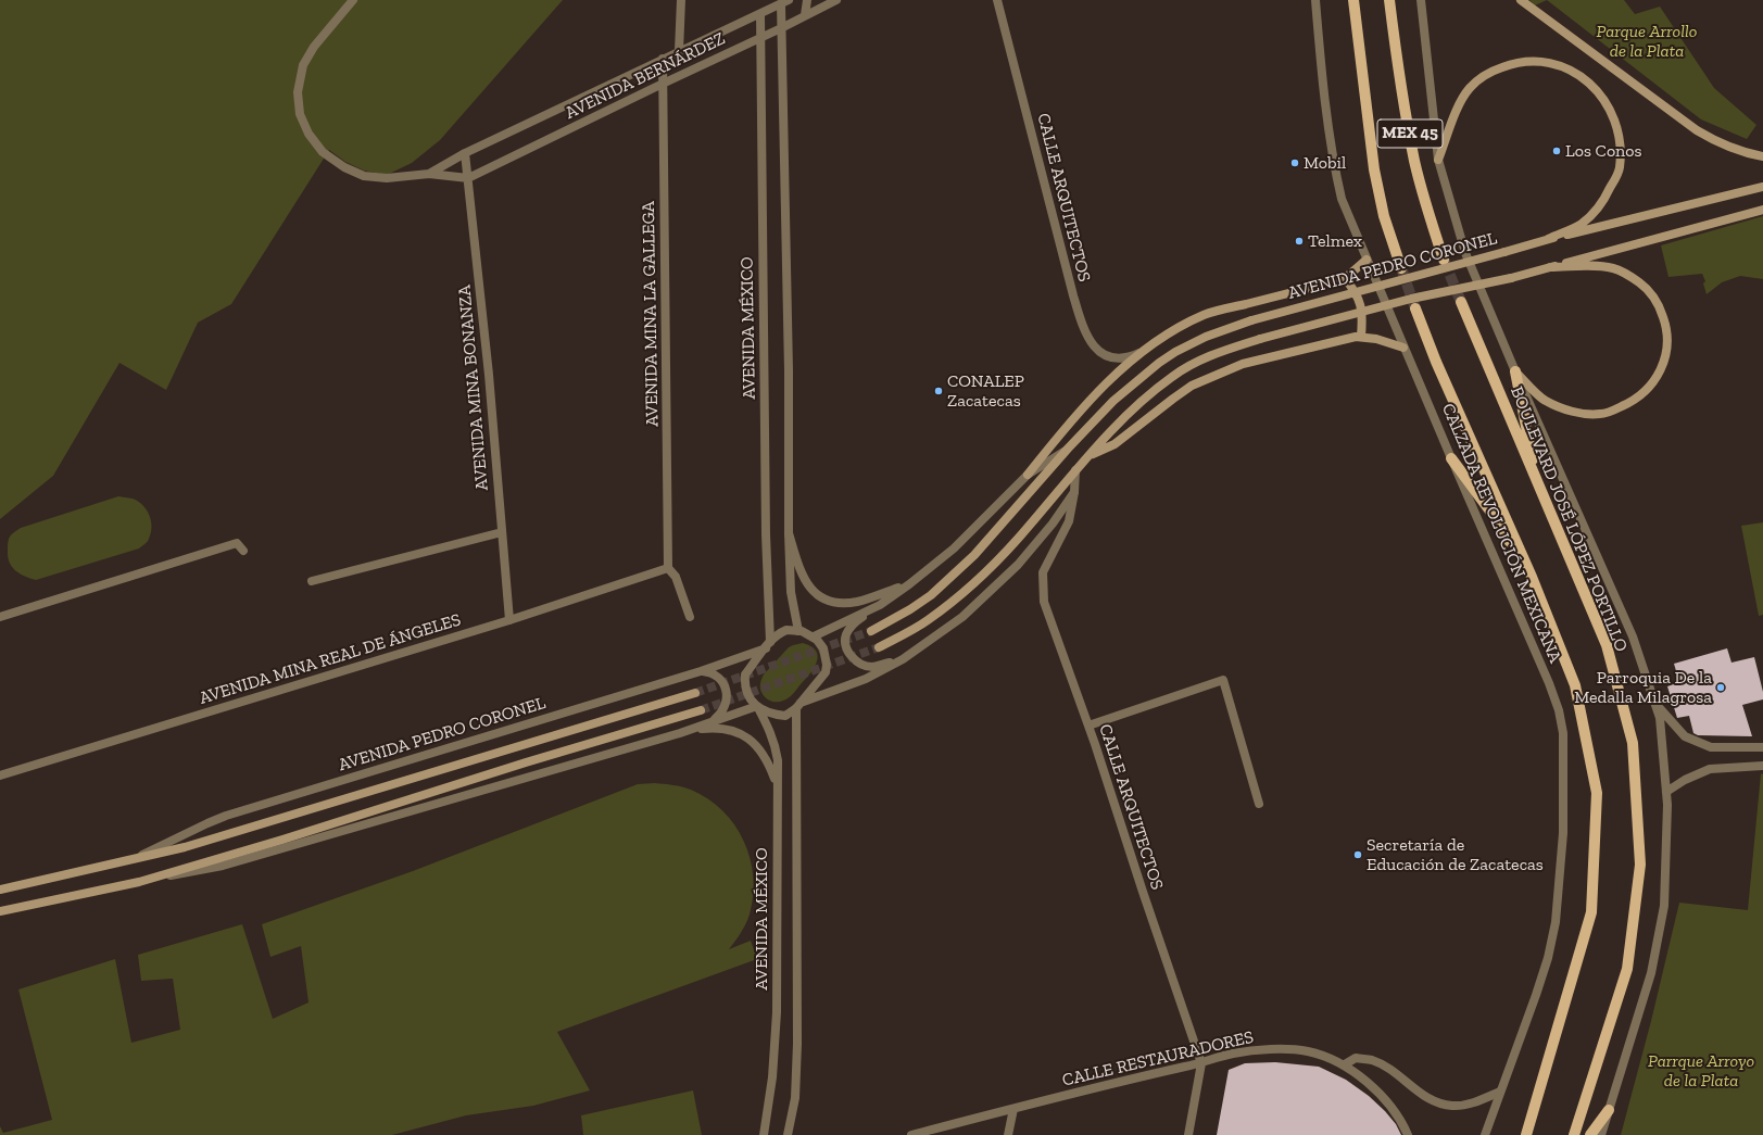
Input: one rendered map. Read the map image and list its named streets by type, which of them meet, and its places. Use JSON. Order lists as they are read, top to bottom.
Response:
{
  "streets": {
    "main road": ["MEX 45", "AVENIDA PEDRO CORONEL", "BOULEVARD JOSÉ LÓPEZ PORTILLO"],
    "street": [
      "AVENIDA BERNÁRDEZ",
      "CALLE ARQUITECTOS",
      "AVENIDA MINA LA GALLEGA",
      "AVENIDA MÉXICO",
      "AVENIDA MINA BONANZA",
      "CALZADA REVOLUCIÓN MEXICANA",
      "AVENIDA MINA REAL DE ÁNGELES",
      "CALLE RESTAURADORES"
    ]
  },
  "crossings": [
    ["AVENIDA BERNÁRDEZ", "AVENIDA MINA LA GALLEGA"],
    ["AVENIDA BERNÁRDEZ", "AVENIDA MÉXICO"],
    ["AVENIDA BERNÁRDEZ", "AVENIDA MINA BONANZA"],
    ["CALLE ARQUITECTOS", "CALLE RESTAURADORES"],
    ["AVENIDA PEDRO CORONEL", "AVENIDA MÉXICO"],
    ["AVENIDA MINA LA GALLEGA", "AVENIDA MINA REAL DE ÁNGELES"],
    ["AVENIDA MINA BONANZA", "AVENIDA MINA REAL DE ÁNGELES"]
  ],
  "parks": ["Parque Arrollo de la Plata", "Parrque Arroyo de la Plata"],
  "places": [
    "Los Conos",
    "Mobil",
    "Telmex",
    "CONALEP Zacatecas",
    "Parroquia De la Medalla Milagrosa",
    "Secretaría de Educación de Zacatecas"
  ]
}
